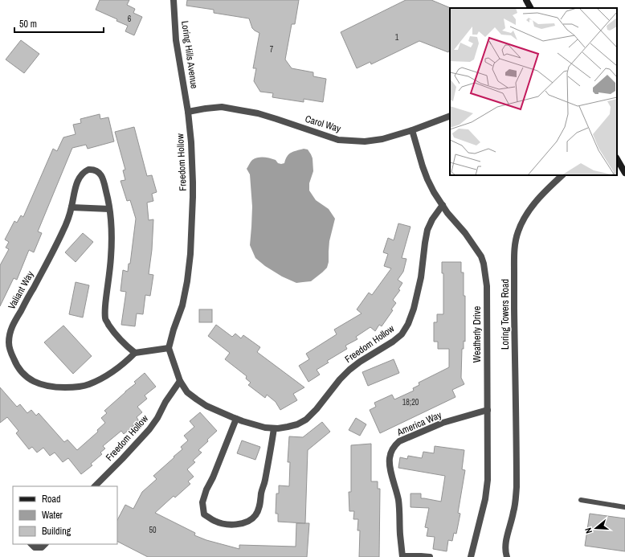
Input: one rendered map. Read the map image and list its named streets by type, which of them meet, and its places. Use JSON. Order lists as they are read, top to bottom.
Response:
{
  "streets": {
    "street": [
      "Loring Hills Avenue",
      "Carol Way",
      "Freedom Hollow",
      "Valiant Way",
      "Loring Towers Road",
      "Weatherly Drive",
      "America Way"
    ]
  },
  "crossings": [
    ["Loring Hills Avenue", "Carol Way"],
    ["Loring Hills Avenue", "Freedom Hollow"],
    ["Carol Way", "Freedom Hollow"],
    ["Carol Way", "Weatherly Drive"],
    ["Freedom Hollow", "Weatherly Drive"],
    ["Weatherly Drive", "America Way"]
  ],
  "house_numbers": [
    "6",
    "1",
    "7",
    "18;20",
    "50"
  ],
  "legend": ["Road", "Water", "Building"],
  "scale_bar": "50 m",
  "north": "left"
}
